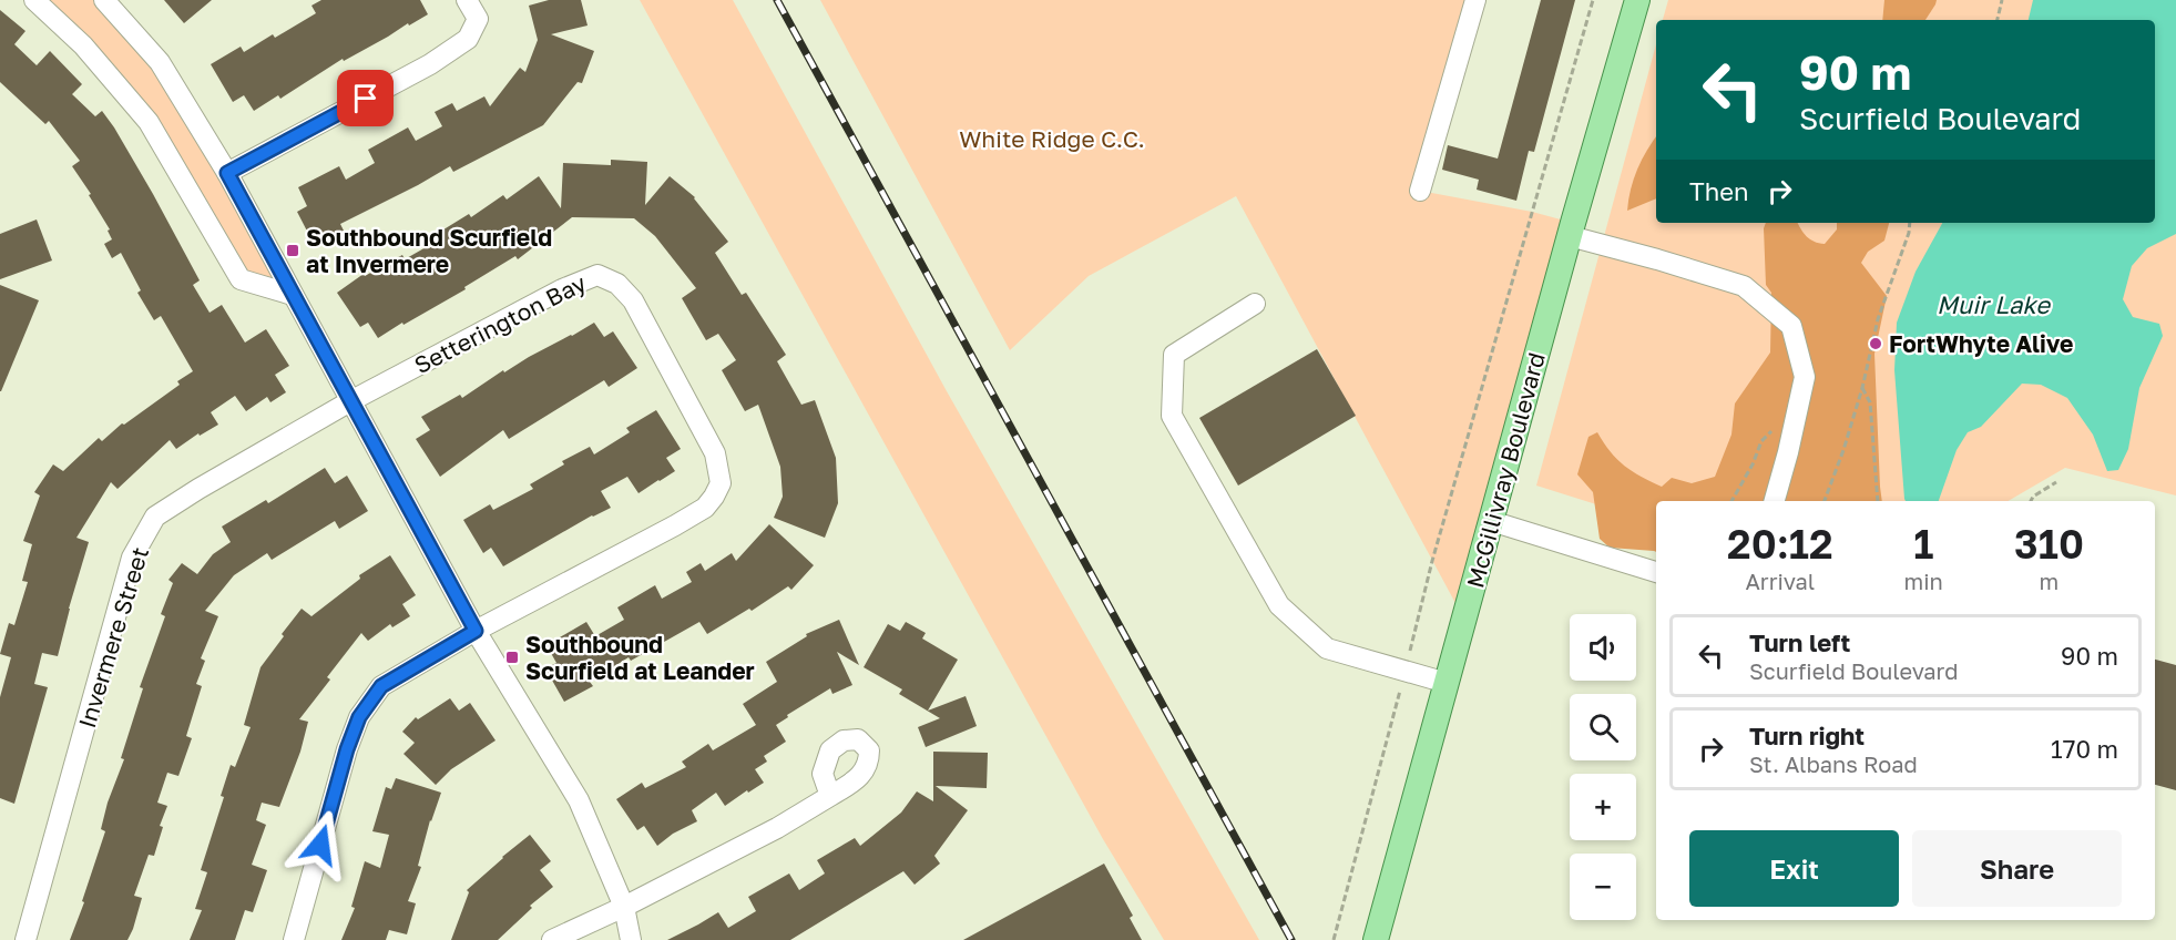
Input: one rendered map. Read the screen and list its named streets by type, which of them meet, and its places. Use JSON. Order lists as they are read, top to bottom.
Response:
{
  "streets": {
    "main road": ["McGillivray Boulevard"],
    "street": ["Setterington Bay", "Invermere Street"]
  },
  "crossings": [
    ["Setterington Bay", "Invermere Street"]
  ],
  "water": ["Muir Lake"],
  "parks": ["White Ridge C.C."],
  "places": {
    "transit": ["Southbound Scurfield at Invermere", "Southbound Scurfield at Leander"],
    "other": ["FortWhyte Alive"]
  },
  "page": {
    "turn": ["90 m", "Scurfield Boulevard"],
    "then": "Then",
    "eta": [
      "20:12",
      "Arrival",
      "1",
      "min",
      "310",
      "m"
    ],
    "map_buttons": ["+", "−"],
    "list": [
      {
        "name": "Turn left",
        "note": "Scurfield Boulevard",
        "value": "90 m"
      },
      {
        "name": "Turn right",
        "note": "St. Albans Road",
        "value": "170 m"
      }
    ],
    "buttons": ["Exit", "Share"]
  }
}
